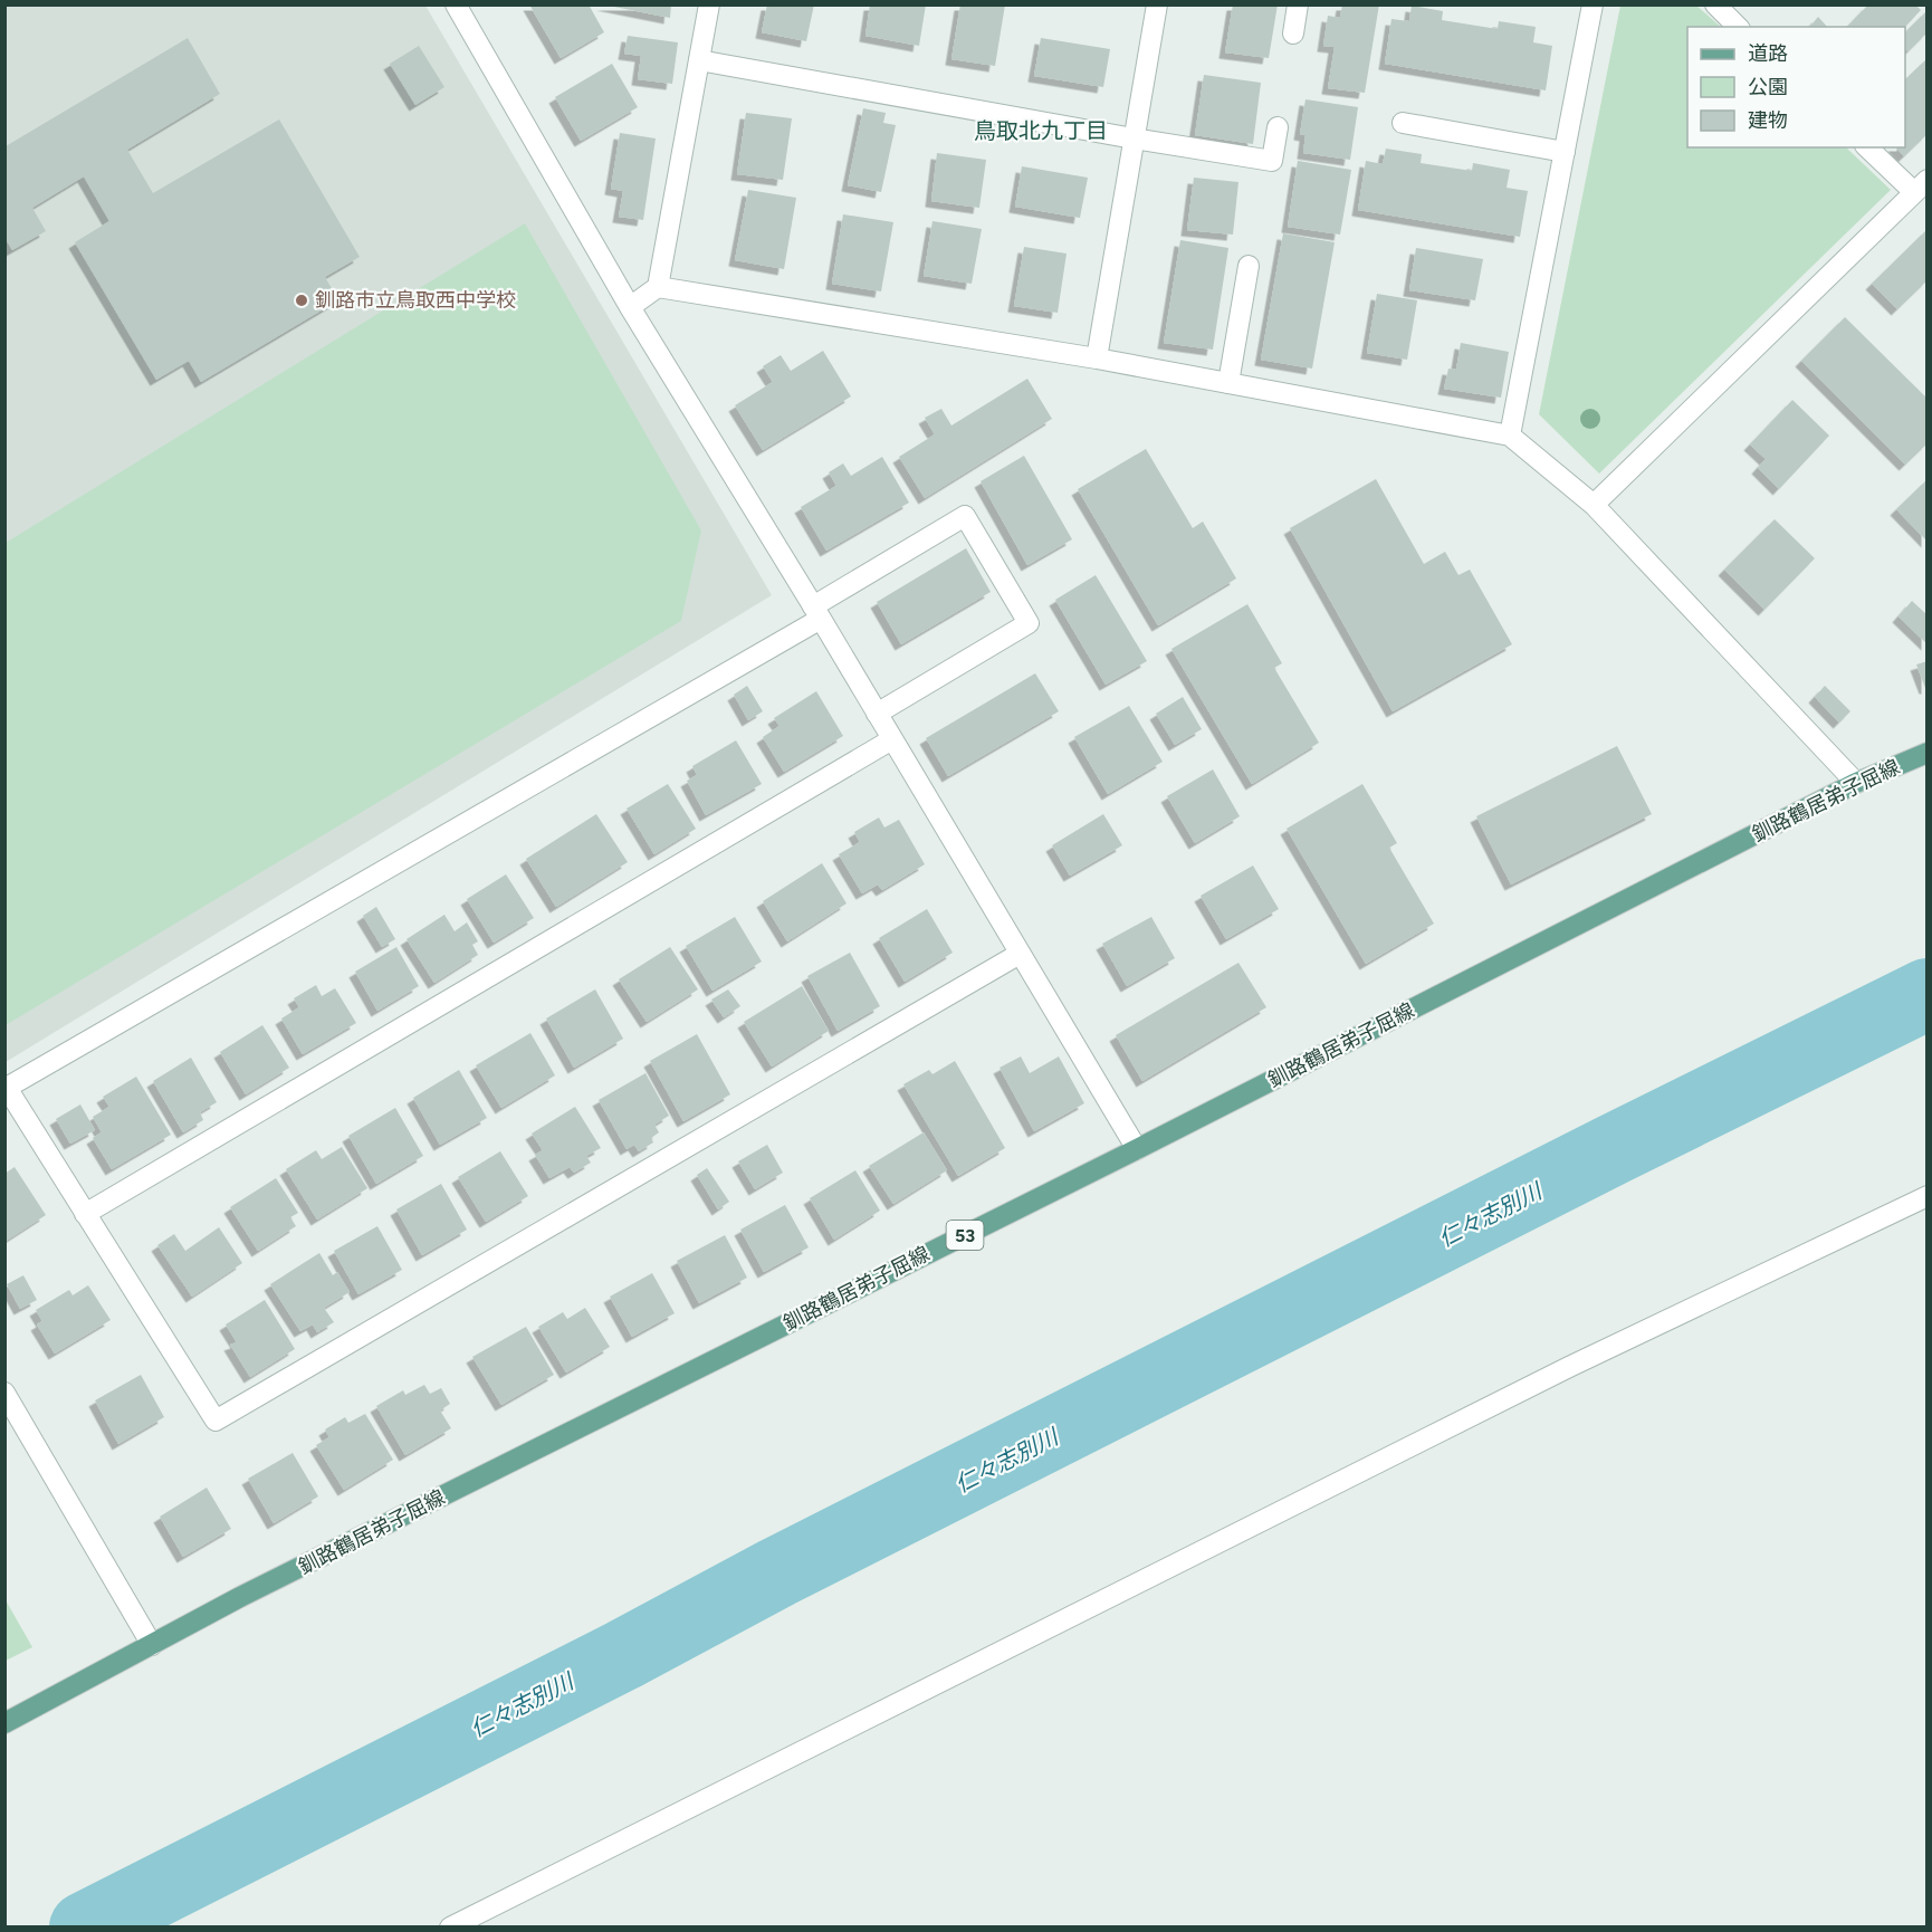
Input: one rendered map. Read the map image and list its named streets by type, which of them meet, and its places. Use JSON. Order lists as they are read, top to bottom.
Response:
{
  "streets": {
    "main road": ["釧路鶴居弟子屈線", "53"]
  },
  "districts": ["鳥取北九丁目"],
  "water": ["仁々志別川"],
  "places": ["釧路市立鳥取西中学校"],
  "legend": ["道路", "公園", "建物"]
}
